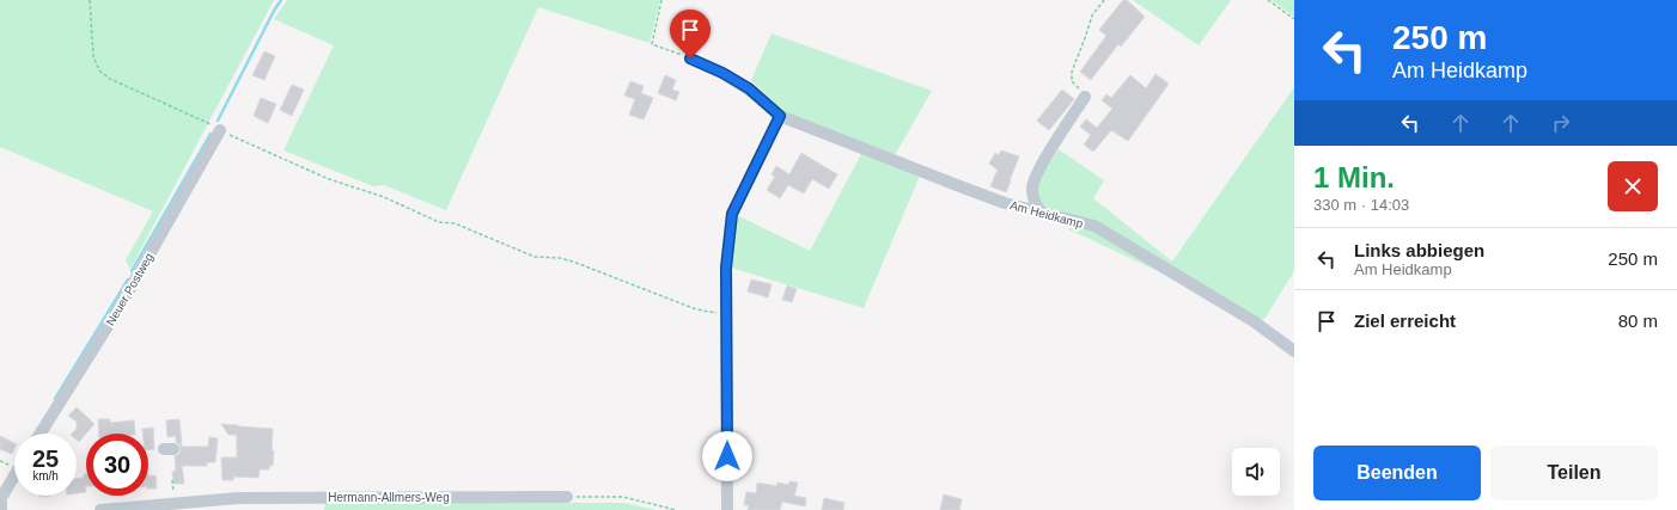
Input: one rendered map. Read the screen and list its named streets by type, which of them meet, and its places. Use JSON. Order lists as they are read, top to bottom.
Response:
{
  "streets": {
    "street": ["Am Heidkamp", "Neuer Postweg", "Hermann-Allmers-Weg"]
  },
  "page": {
    "turn": ["250 m", "Am Heidkamp"],
    "heading": ["1 Min.", "330 m · 14:03"],
    "list": [
      {
        "name": "Links abbiegen",
        "note": "Am Heidkamp",
        "value": "250 m"
      },
      {
        "name": "Ziel erreicht",
        "value": "80 m"
      }
    ],
    "speed": "25 km/h",
    "limit": "30",
    "buttons": ["Beenden", "Teilen"]
  }
}
